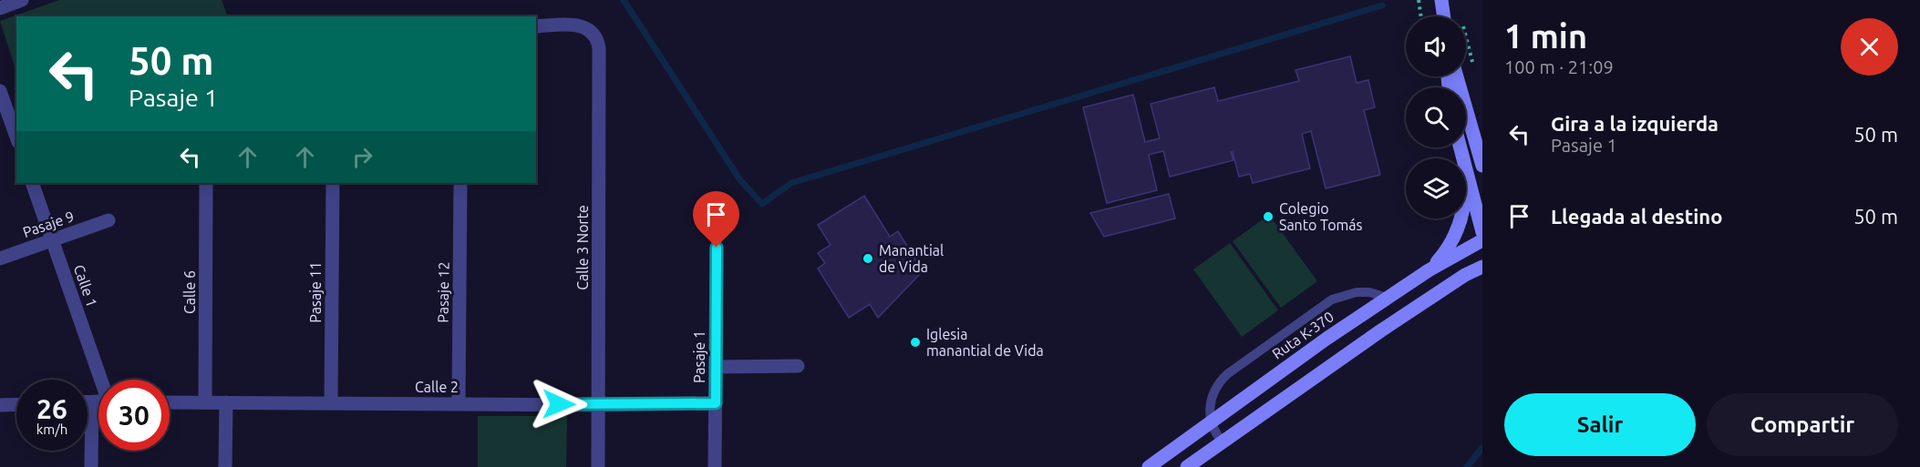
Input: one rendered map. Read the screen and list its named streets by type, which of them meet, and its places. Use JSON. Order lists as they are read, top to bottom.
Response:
{
  "streets": {
    "street": [
      "Pasaje 9",
      "Calle 3 Norte",
      "Calle 1",
      "Calle 6",
      "Pasaje 11",
      "Pasaje 12",
      "Ruta K-370",
      "Pasaje 1",
      "Calle 2"
    ]
  },
  "crossings": [
    ["Pasaje 9", "Calle 1"],
    ["Calle 3 Norte", "Calle 2"],
    ["Calle 6", "Calle 2"],
    ["Pasaje 11", "Calle 2"],
    ["Pasaje 12", "Calle 2"],
    ["Pasaje 1", "Calle 2"]
  ],
  "places": ["Colegio Santo Tomás", "Manantial de Vida", "Iglesia manantial de Vida"],
  "page": {
    "heading": ["1 min", "100 m · 21:09"],
    "turn": ["50 m", "Pasaje 1"],
    "list": [
      {
        "name": "Gira a la izquierda",
        "note": "Pasaje 1",
        "value": "50 m"
      },
      {
        "name": "Llegada al destino",
        "value": "50 m"
      }
    ],
    "speed": "26 km/h",
    "limit": "30",
    "buttons": ["Salir", "Compartir"]
  }
}
